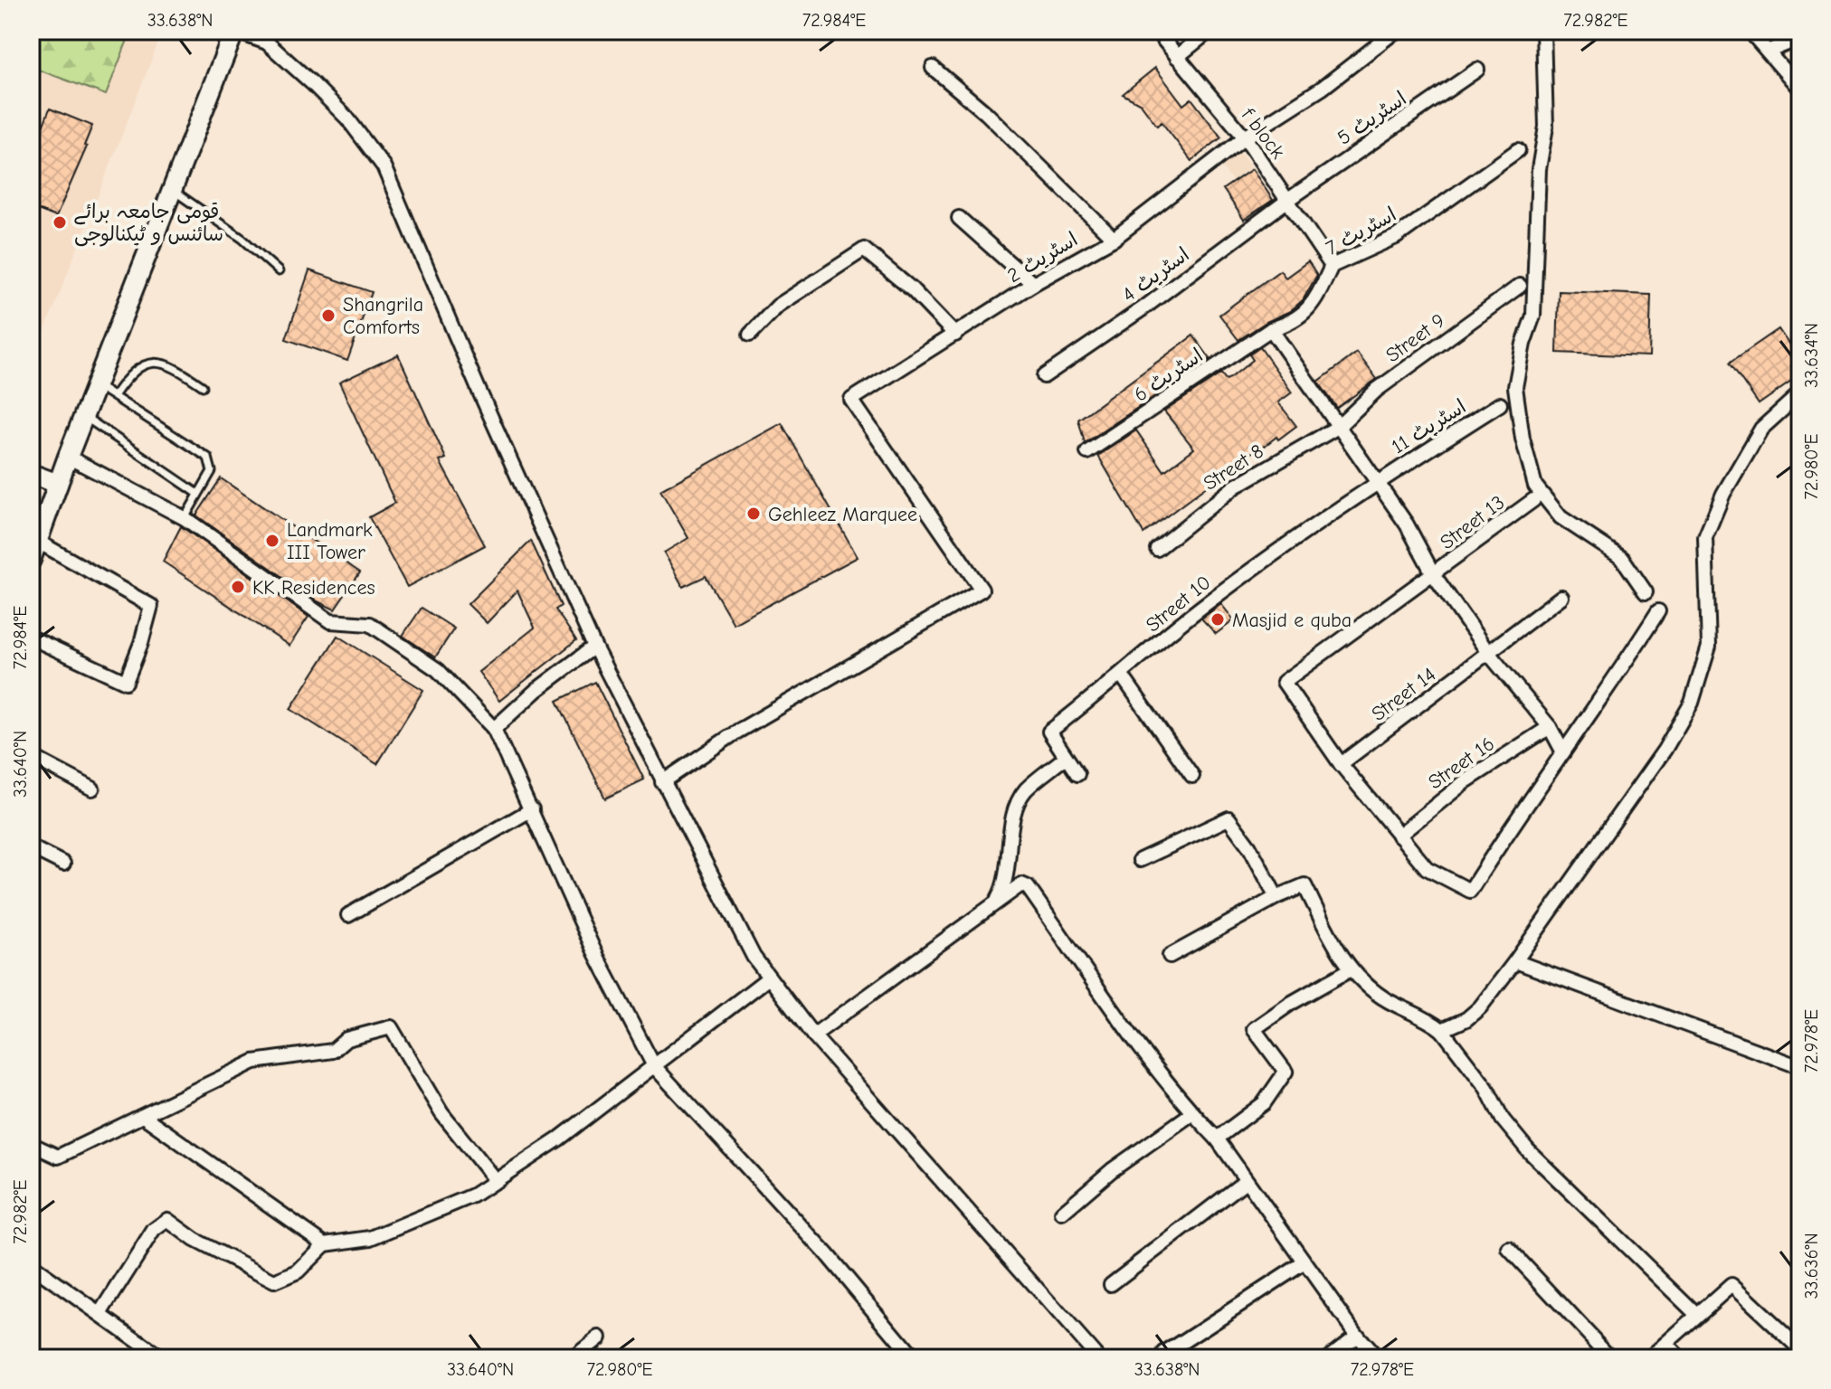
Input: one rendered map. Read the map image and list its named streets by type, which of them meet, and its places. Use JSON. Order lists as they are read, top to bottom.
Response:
{
  "streets": {
    "street": [
      "اسٹریٹ 5",
      "f block",
      "اسٹریٹ 7",
      "اسٹریٹ 2",
      "اسٹریٹ 4",
      "Street 9",
      "اسٹریٹ 6",
      "اسٹریٹ 11",
      "Street 8",
      "Street 13",
      "Street 10",
      "Street 14",
      "Street 16"
    ]
  },
  "crossings": [
    ["اسٹریٹ 5", "f block"],
    ["اسٹریٹ 5", "اسٹریٹ 4"],
    ["f block", "اسٹریٹ 7"],
    ["f block", "اسٹریٹ 2"],
    ["f block", "اسٹریٹ 4"],
    ["اسٹریٹ 7", "اسٹریٹ 6"],
    ["Street 9", "Street 8"],
    ["اسٹریٹ 11", "Street 10"],
    ["Street 13", "Street 14"]
  ],
  "places": [
    "قومی جامعہ برائے سائنس و ٹیکنالوجی",
    "Shangrila Comforts",
    "Gehleez Marquee",
    "Landmark III Tower",
    "KK Residences",
    "Masjid e quba"
  ],
  "coordinates": [
    "33.638°N",
    "72.984°E",
    "72.982°E",
    "33.634°N",
    "72.980°E",
    "33.640°N",
    "72.978°E",
    "33.636°N"
  ]
}
